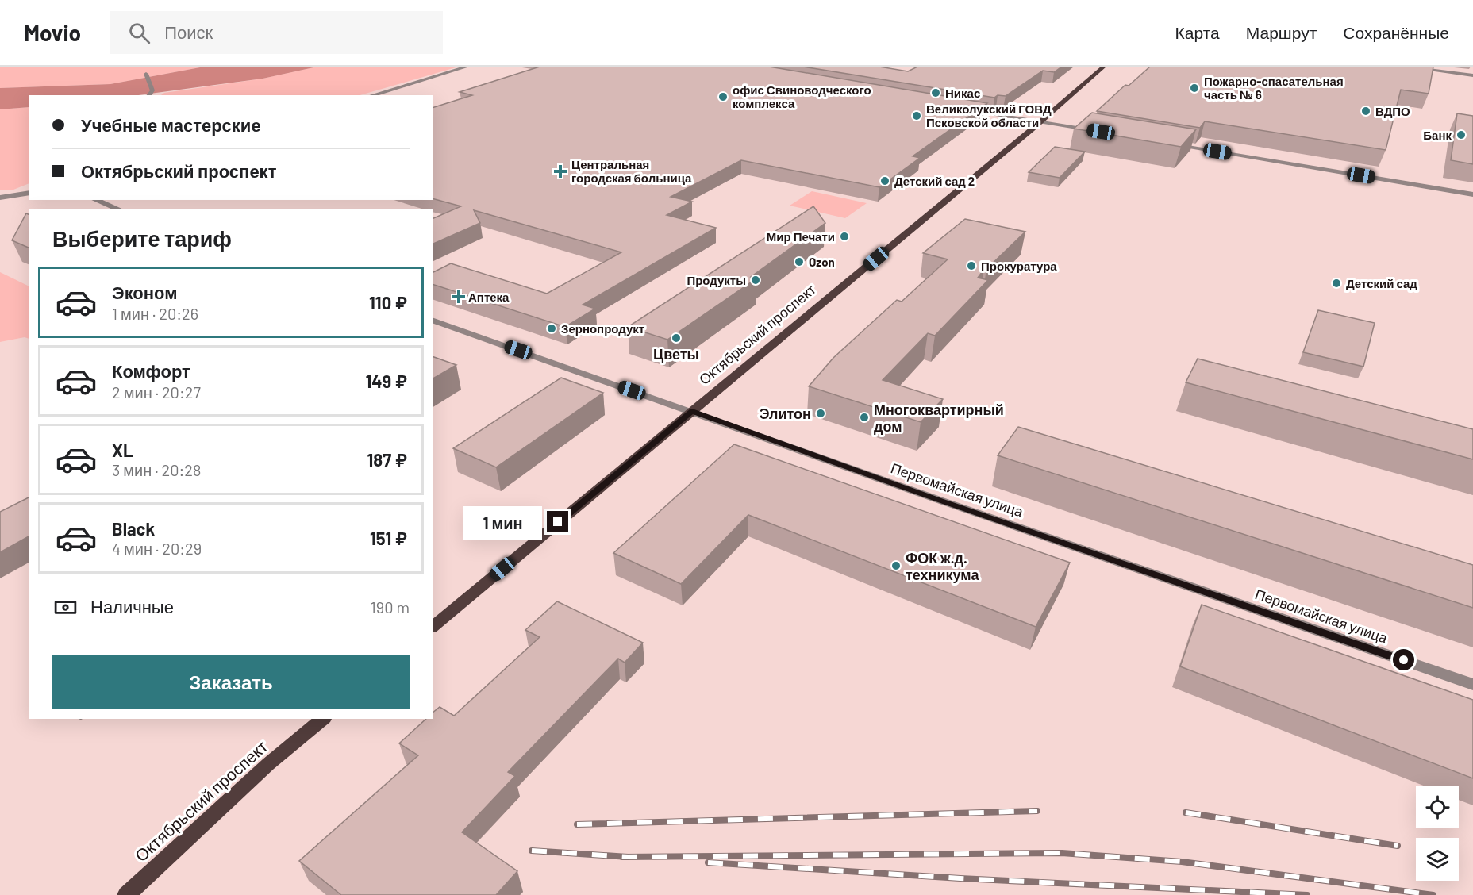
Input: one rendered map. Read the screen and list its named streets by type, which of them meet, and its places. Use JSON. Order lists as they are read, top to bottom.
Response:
{
  "streets": {
    "main road": ["Октябрьский проспект"],
    "street": ["Первомайская улица"]
  },
  "crossings": [
    ["Октябрьский проспект", "Первомайская улица"]
  ],
  "places": {
    "other": [
      "Пожарно-спасательная часть № 6",
      "Никас",
      "офис Свиноводческого комплекса",
      "ВДПО",
      "Великолукский ГОВД Псковской области",
      "Банк",
      "Детский сад 2",
      "Мир Печати",
      "Ozon",
      "Прокуратура",
      "Продукты",
      "Детский сад",
      "Зернопродукт",
      "Цветы",
      "Элитон",
      "Многоквартирный дом",
      "ФОК ж.д. техникума"
    ],
    "health": ["Центральная городская больница", "Аптека"]
  },
  "page": {
    "header": "Movio",
    "search": "Поиск",
    "nav": ["Карта", "Маршрут", "Сохранённые"],
    "banner": ["Учебные мастерские", "Октябрьский проспект"],
    "heading": "Выберите тариф",
    "list": [
      {
        "name": "Эконом",
        "note": "1 мин · 20:26",
        "value": "110 ₽"
      },
      {
        "name": "Комфорт",
        "note": "2 мин · 20:27",
        "value": "149 ₽"
      },
      {
        "name": "XL",
        "note": "3 мин · 20:28",
        "value": "187 ₽"
      },
      {
        "name": "Black",
        "note": "4 мин · 20:29",
        "value": "151 ₽"
      }
    ],
    "bubble": "1 мин",
    "pay": ["Наличные", "190 m"],
    "buttons": "Заказать"
  }
}
